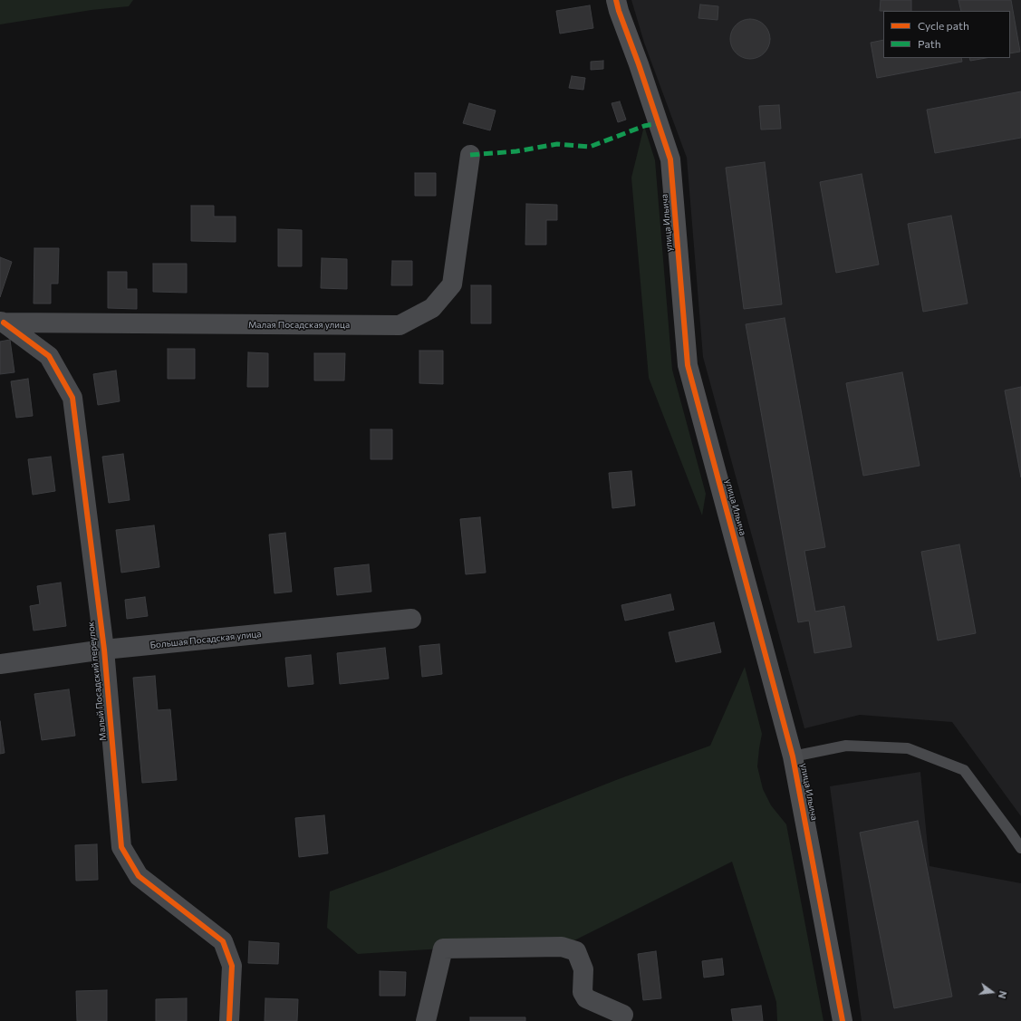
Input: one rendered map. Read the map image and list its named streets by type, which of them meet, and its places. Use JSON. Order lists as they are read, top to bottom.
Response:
{
  "streets": {
    "street": [
      "улица Ильича",
      "Малая Посадская улица",
      "Большая Посадская улица",
      "Малый Посадский переулок"
    ]
  },
  "crossings": [
    ["Малая Посадская улица", "Малый Посадский переулок"],
    ["Большая Посадская улица", "Малый Посадский переулок"]
  ],
  "legend": ["Cycle path", "Path"],
  "north": "right"
}
